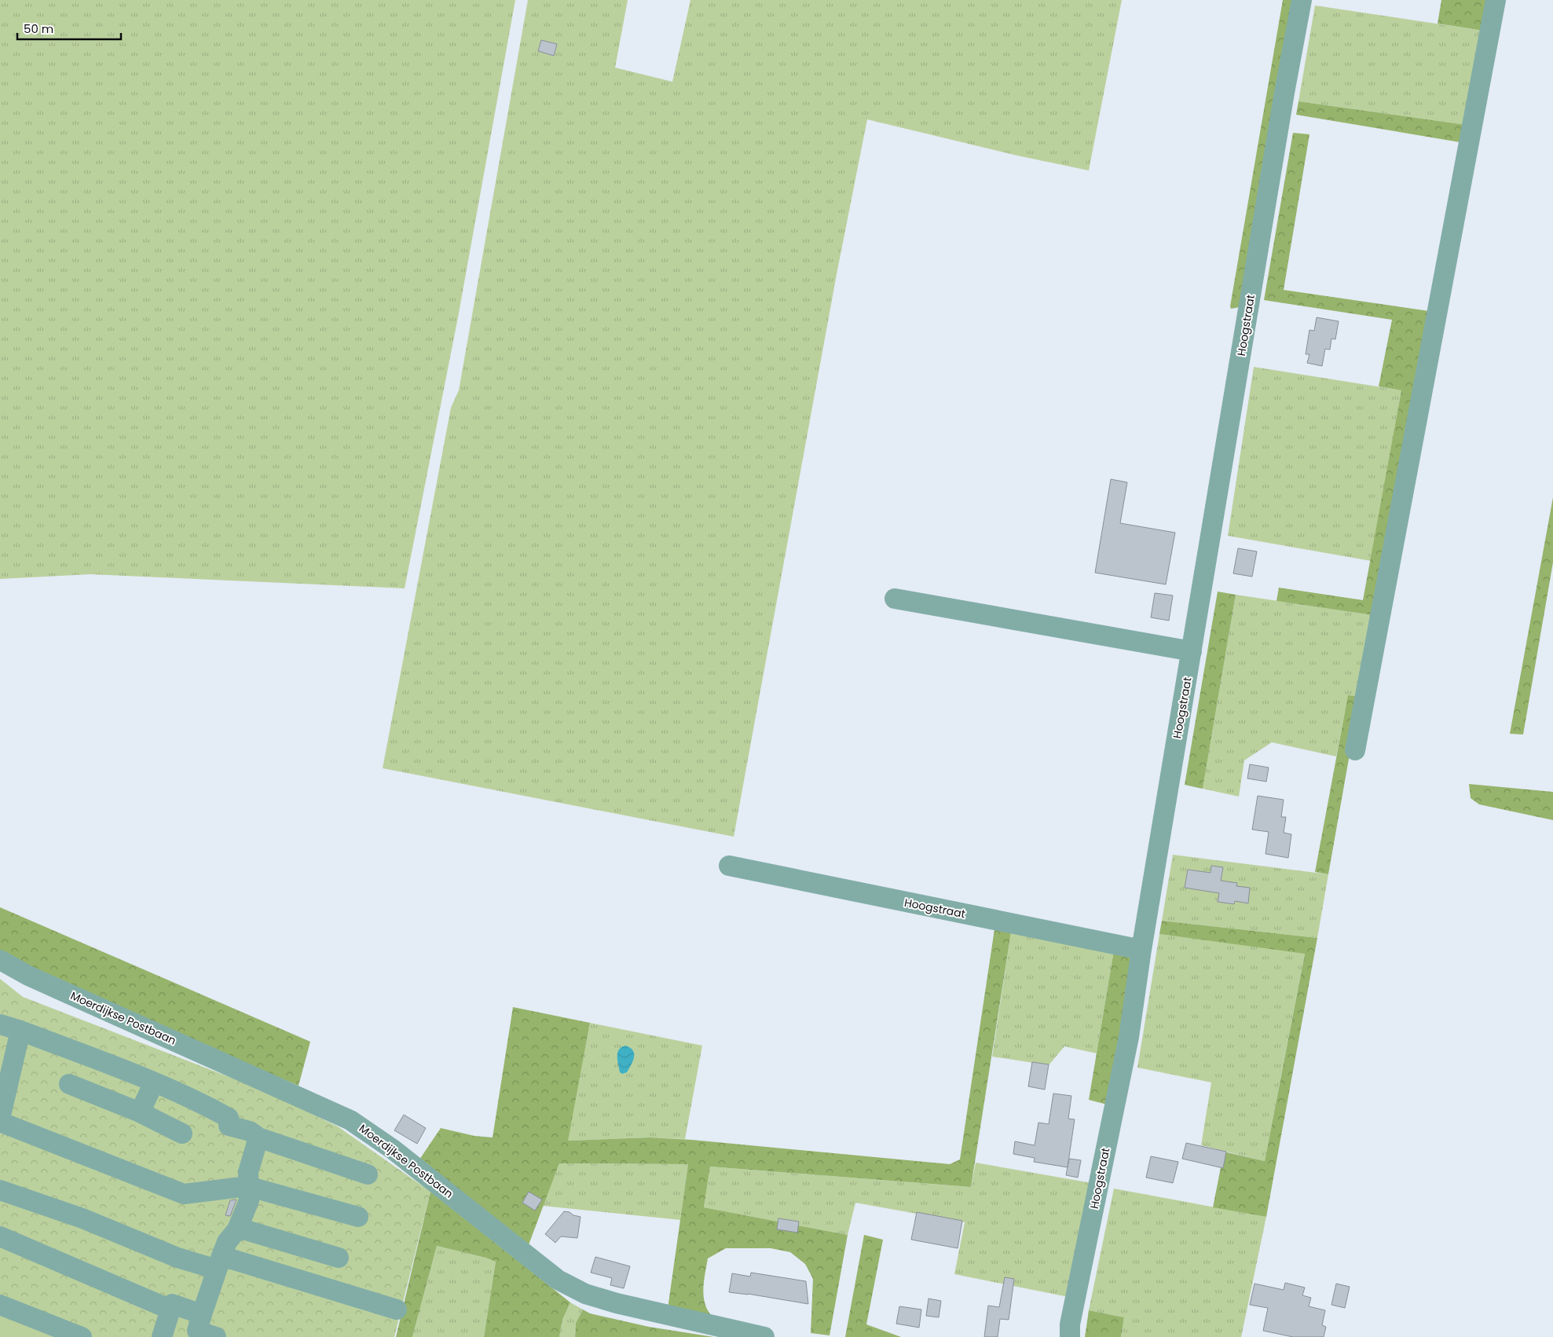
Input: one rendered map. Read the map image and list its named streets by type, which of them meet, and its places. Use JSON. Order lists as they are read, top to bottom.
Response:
{
  "streets": {
    "street": ["Hoogstraat", "Moerdijkse Postbaan"]
  },
  "scale_bar": "50 m"
}
